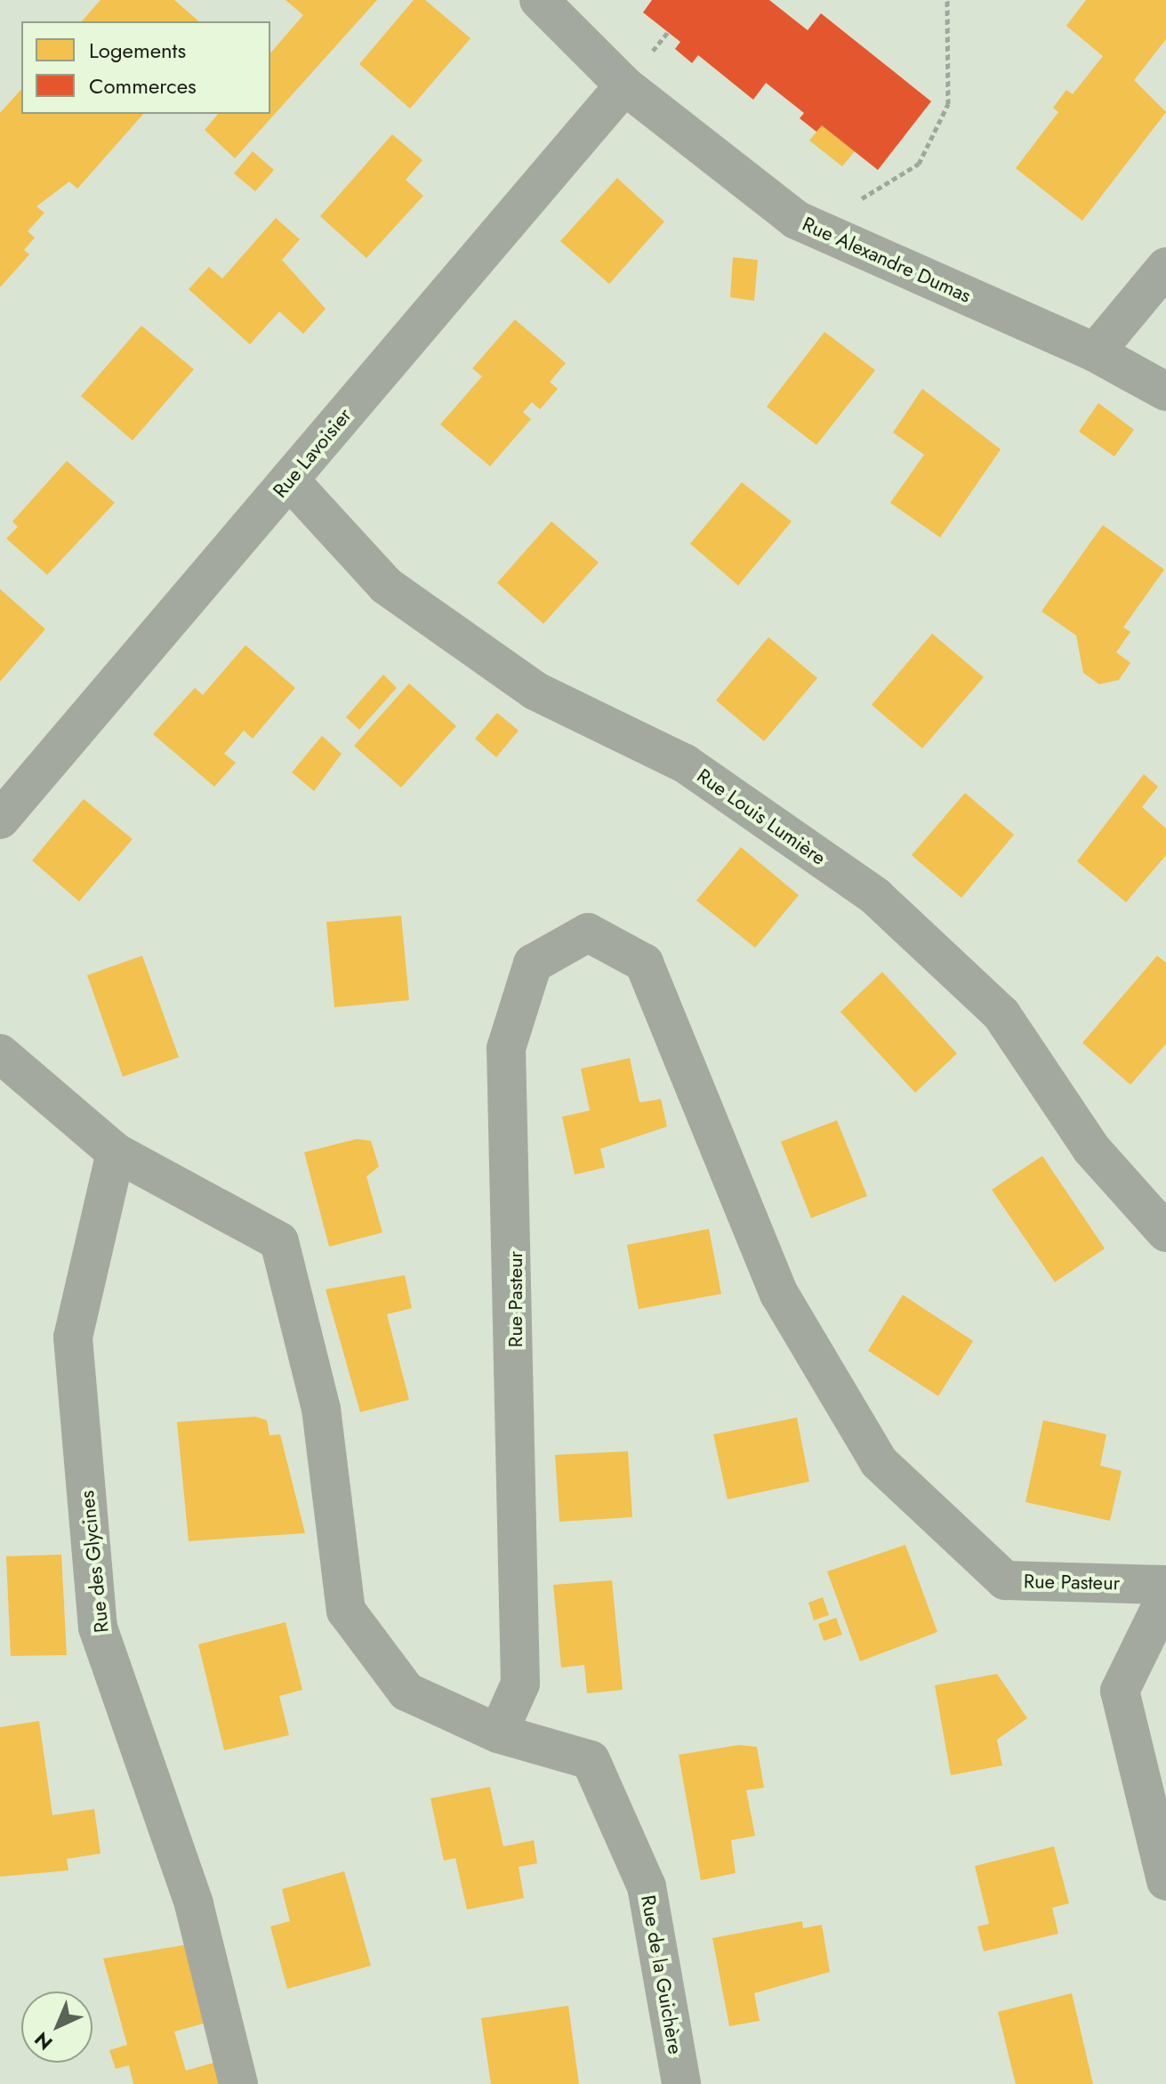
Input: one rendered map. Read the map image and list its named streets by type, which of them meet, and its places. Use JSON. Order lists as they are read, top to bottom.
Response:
{
  "streets": {
    "street": [
      "Rue Alexandre Dumas",
      "Rue Lavoisier",
      "Rue Louis Lumière",
      "Rue Pasteur",
      "Rue des Glycines",
      "Rue de la Guichère"
    ]
  },
  "crossings": [
    ["Rue Alexandre Dumas", "Rue Lavoisier"],
    ["Rue Lavoisier", "Rue Louis Lumière"],
    ["Rue Pasteur", "Rue de la Guichère"]
  ],
  "legend": ["Logements", "Commerces"],
  "north": "bottom left"
}
